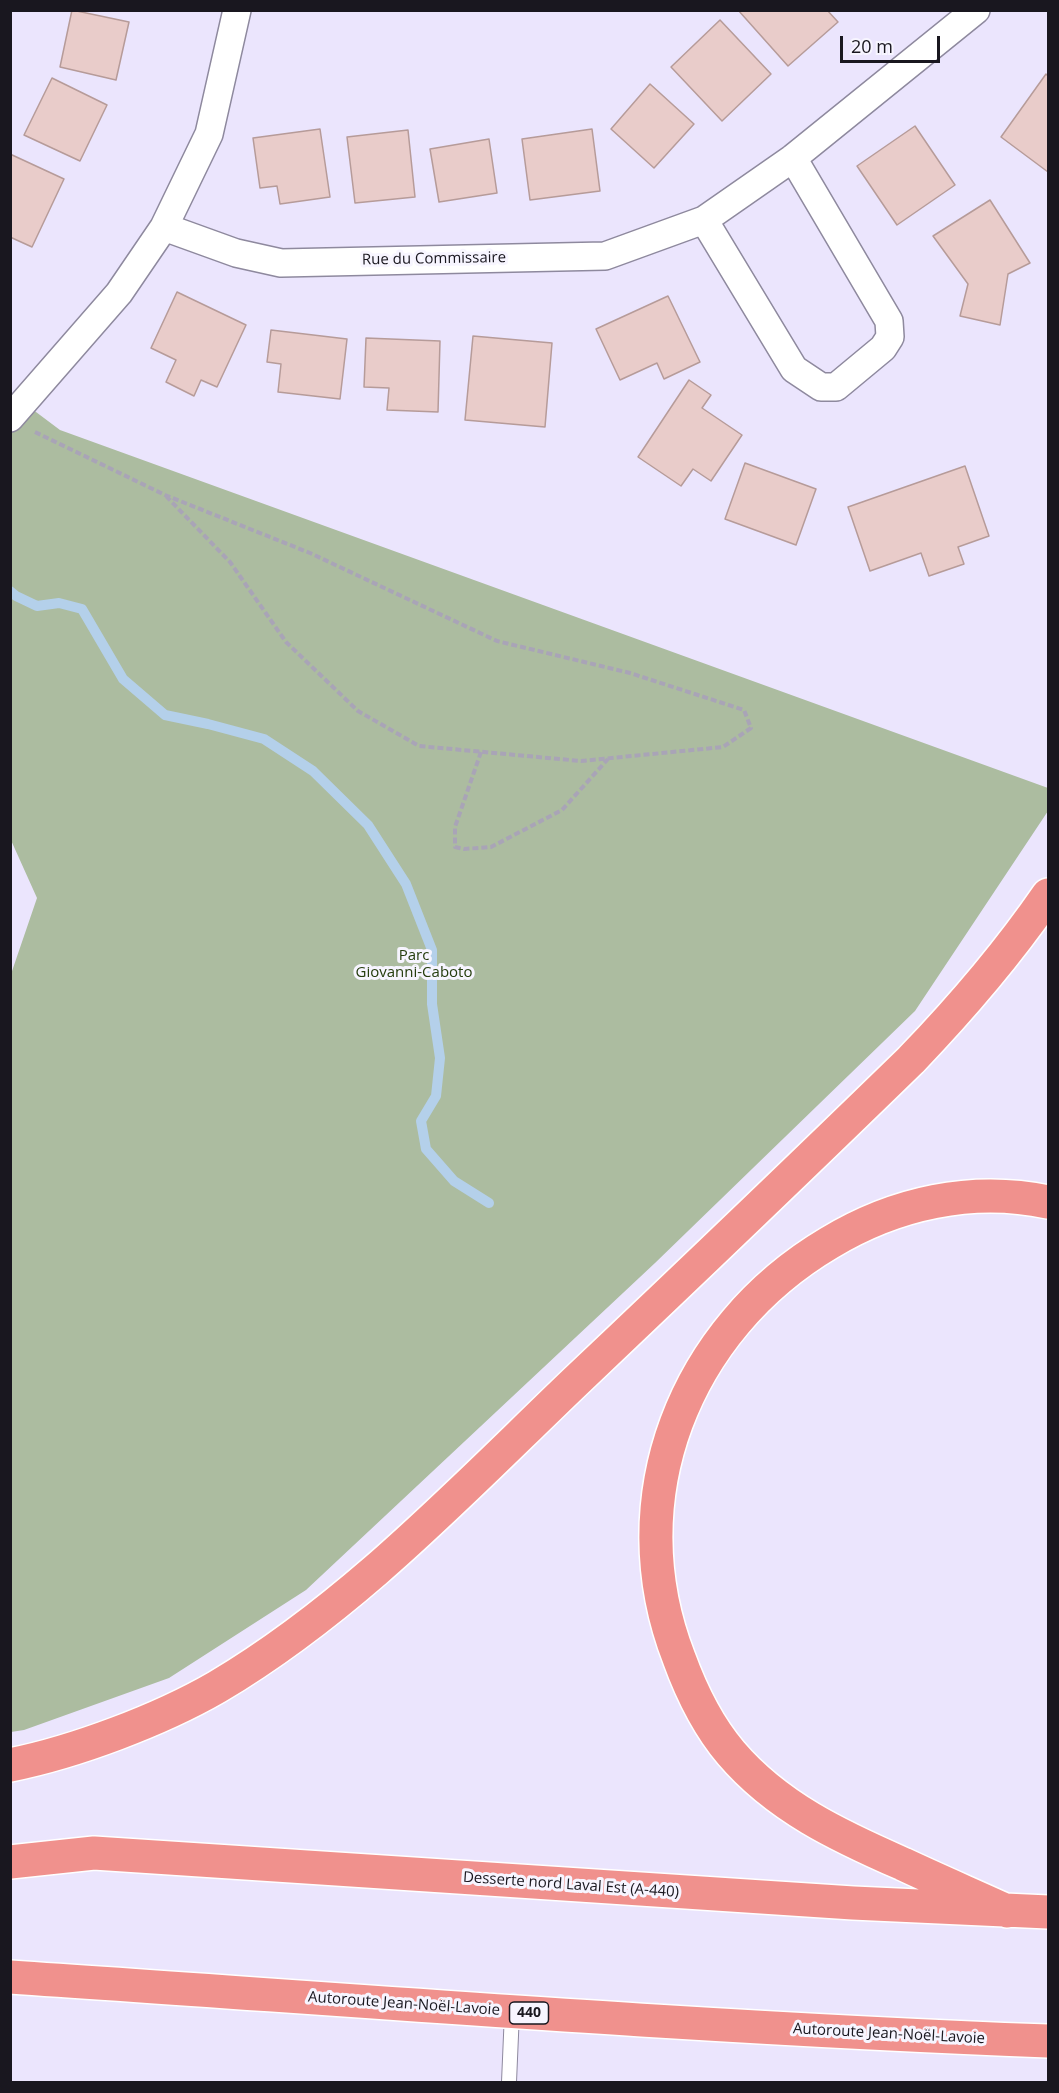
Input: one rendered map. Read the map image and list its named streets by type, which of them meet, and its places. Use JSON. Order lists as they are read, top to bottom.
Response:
{
  "streets": {
    "highway": ["Desserte nord Laval Est (A-440)", "Autoroute Jean-Noël-Lavoie", "440"],
    "street": ["Rue du Commissaire"]
  },
  "parks": ["Parc Giovanni-Caboto"],
  "scale_bar": "20 m"
}
